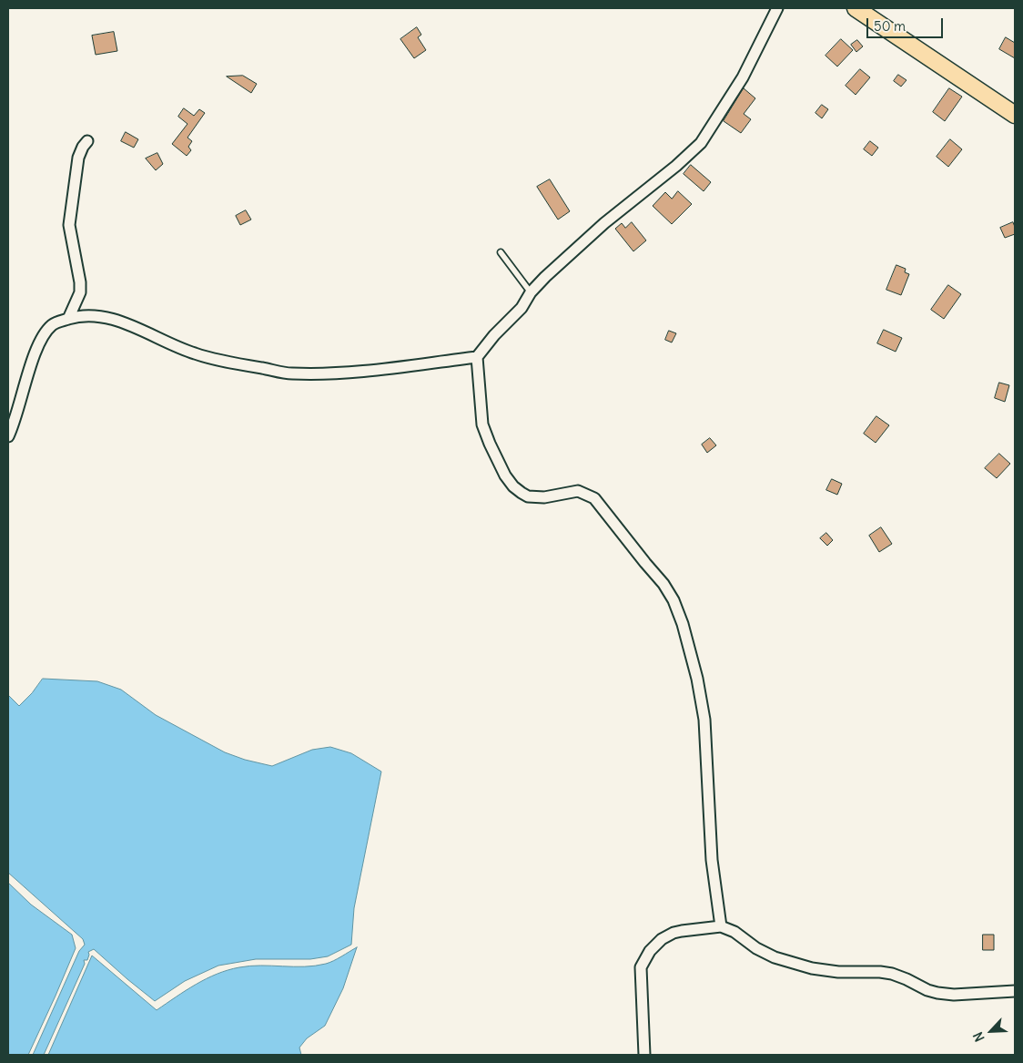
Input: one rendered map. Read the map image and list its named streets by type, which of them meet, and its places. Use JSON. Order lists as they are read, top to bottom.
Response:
{
  "scale_bar": "50 m",
  "north": "bottom left"
}
